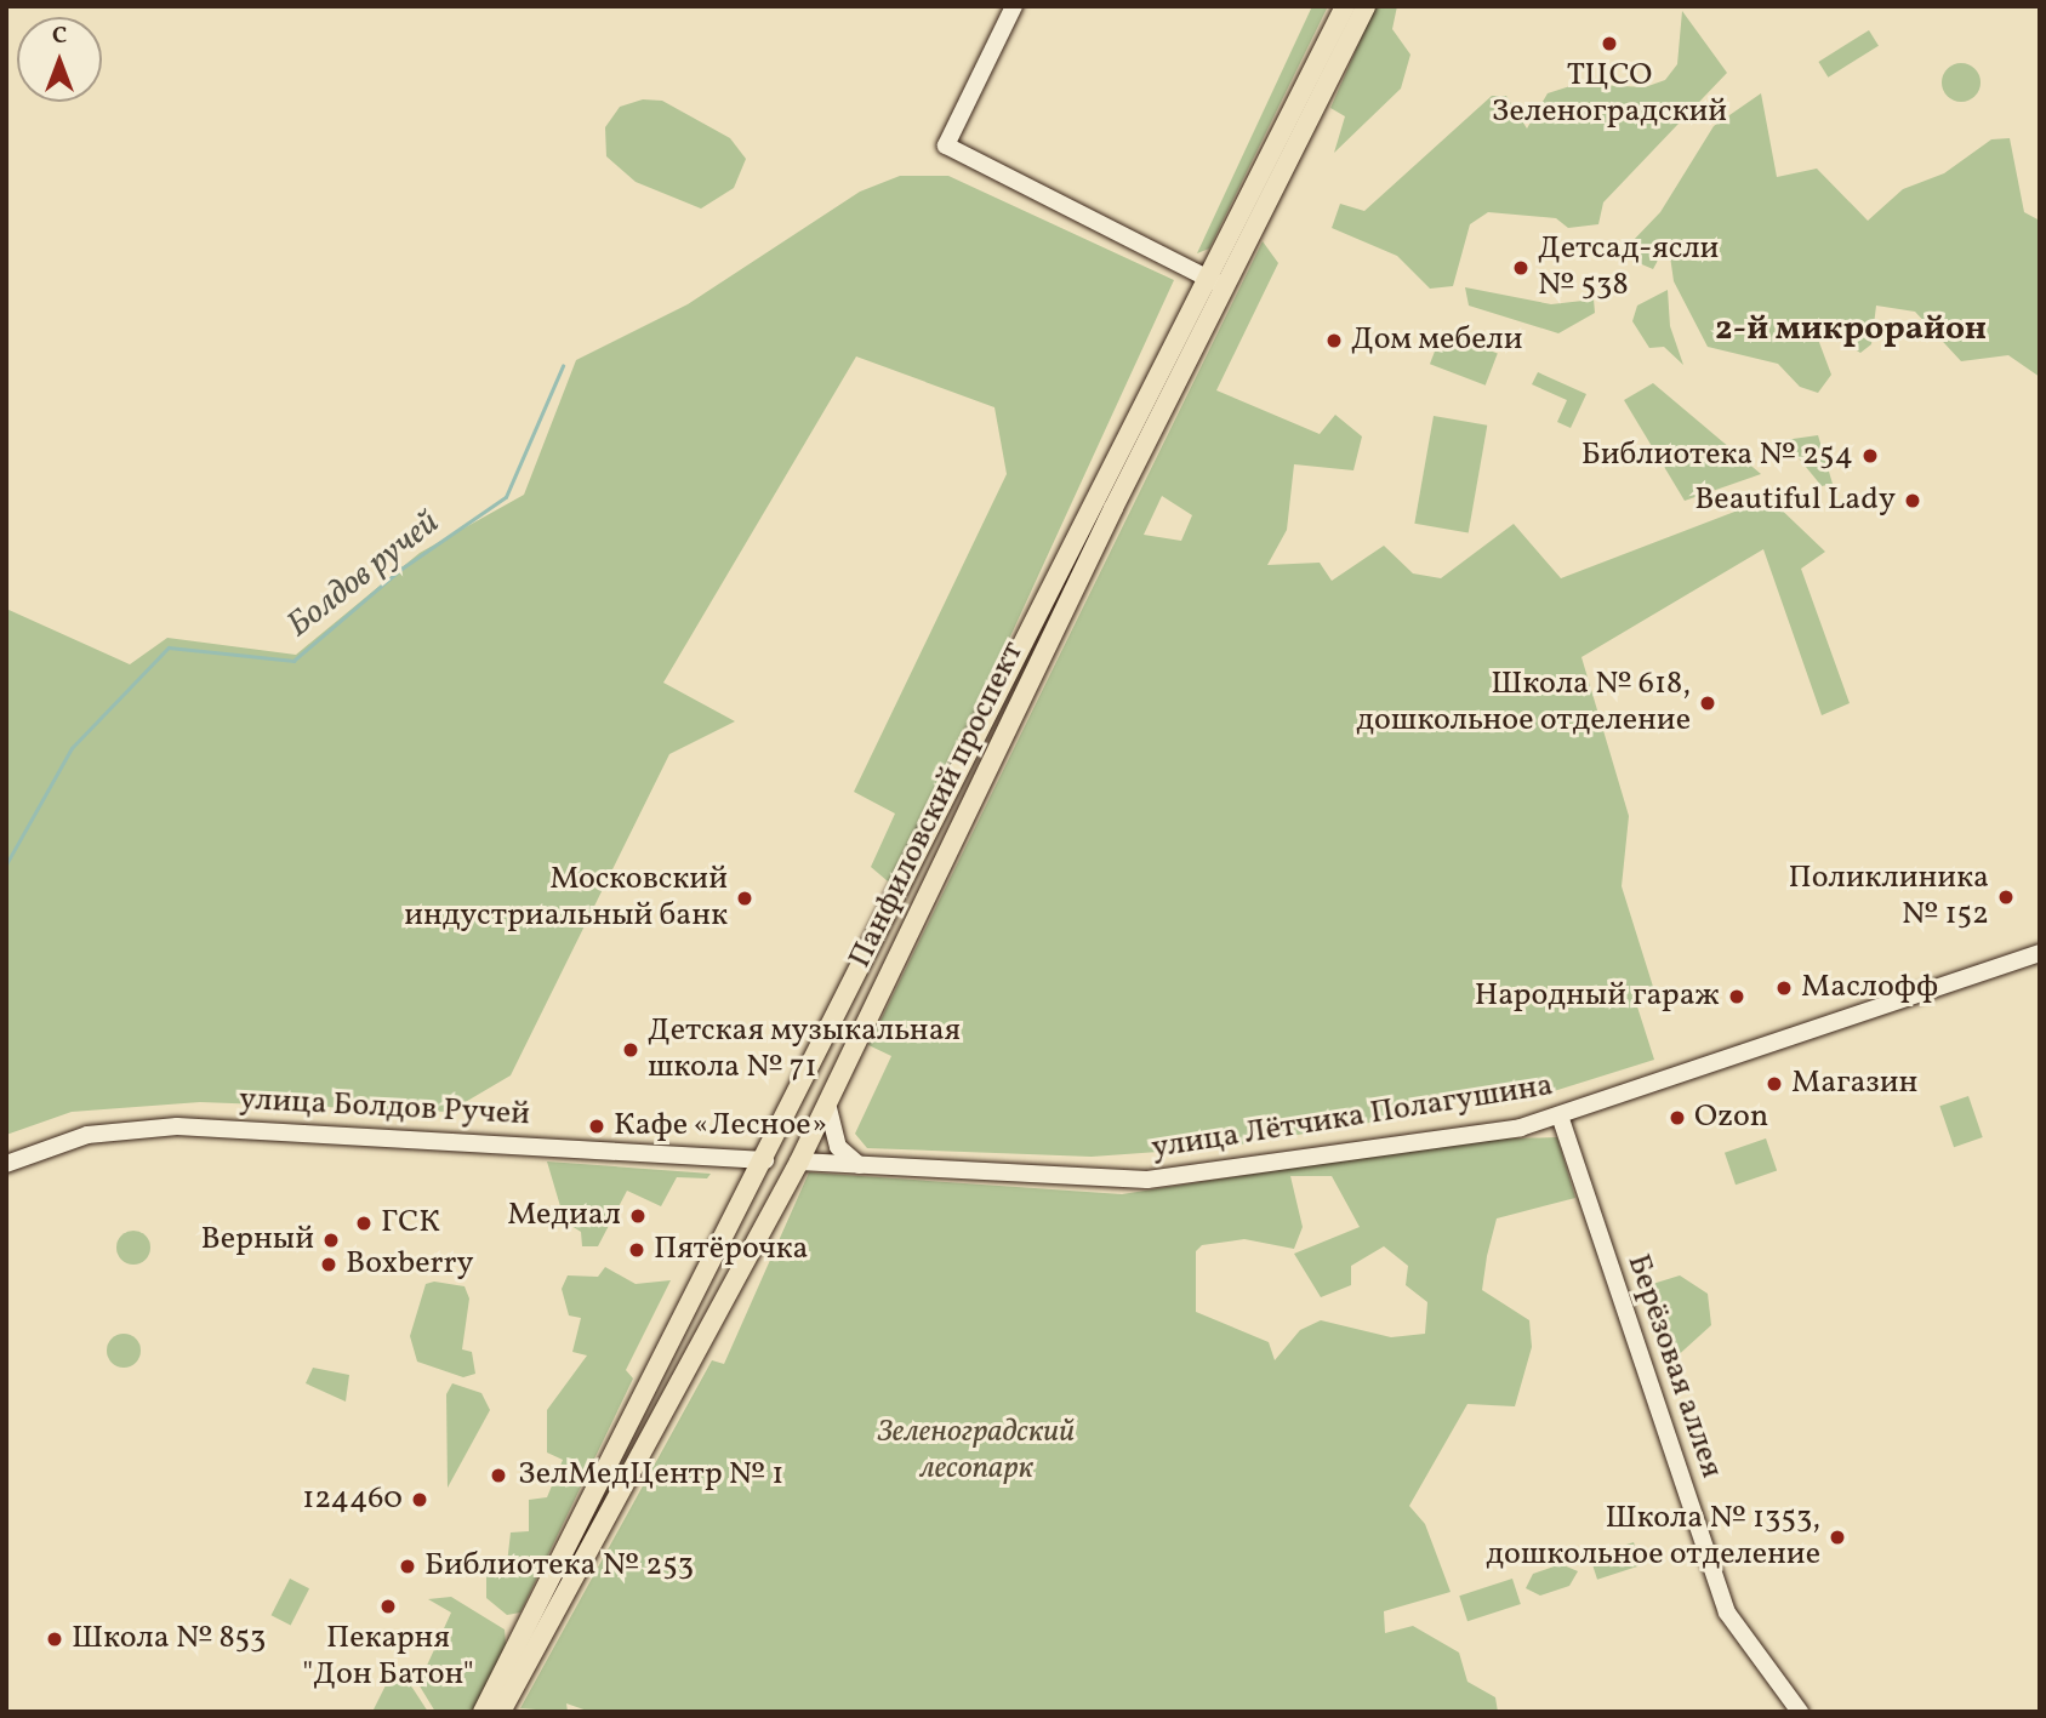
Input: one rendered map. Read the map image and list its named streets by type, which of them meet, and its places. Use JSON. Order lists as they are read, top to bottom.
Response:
{
  "streets": {
    "main road": ["Панфиловский проспект"],
    "street": ["улица Болдов Ручей", "улица Лётчика Полагушина", "Берёзовая аллея"]
  },
  "crossings": [
    ["Панфиловский проспект", "улица Болдов Ручей"],
    ["Панфиловский проспект", "улица Лётчика Полагушина"],
    ["улица Лётчика Полагушина", "Берёзовая аллея"]
  ],
  "districts": ["2-й микрорайон"],
  "water": ["Болдов ручей"],
  "parks": ["Зеленоградский лесопарк"],
  "places": [
    "ТЦСО Зеленоградский",
    "Детсад-ясли № 538",
    "Дом мебели",
    "Библиотека № 254",
    "Beautiful Lady",
    "Школа № 618, дошкольное отделение",
    "Поликлиника № 152",
    "Московский индустриальный банк",
    "Маслофф",
    "Народный гараж",
    "Детская музыкальная школа № 71",
    "Магазин",
    "Ozon",
    "Кафе «Лесное»",
    "Медиал",
    "ГСК",
    "Верный",
    "Пятёрочка",
    "Boxberry",
    "ЗелМедЦентр № 1",
    "124460",
    "Школа № 1353, дошкольное отделение",
    "Библиотека № 253",
    "Пекарня \"Дон Батон\"",
    "Школа № 853"
  ],
  "north": "top"
}
